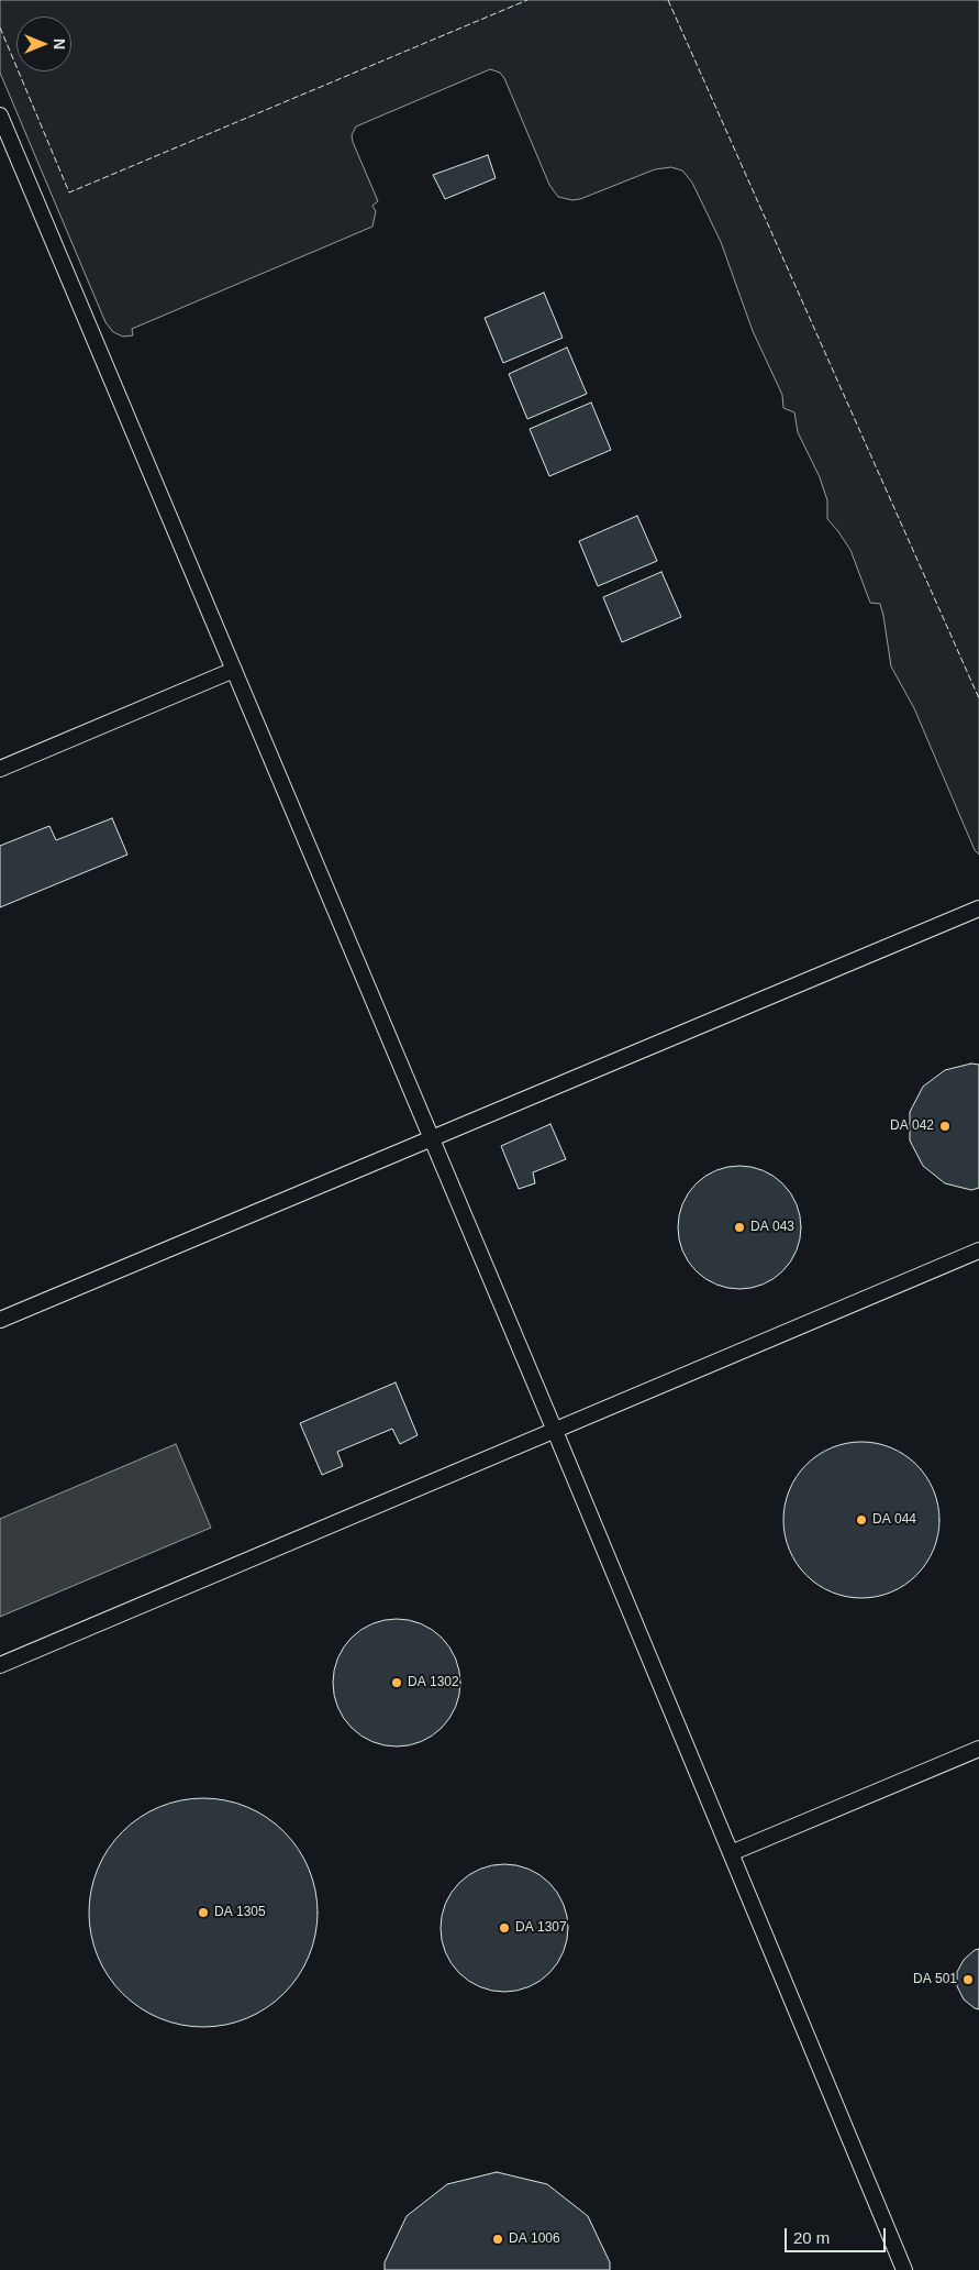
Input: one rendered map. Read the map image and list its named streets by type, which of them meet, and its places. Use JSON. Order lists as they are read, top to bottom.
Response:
{
  "places": [
    "DA 042",
    "DA 043",
    "DA 044",
    "DA 1302",
    "DA 1305",
    "DA 1307",
    "DA 501",
    "DA 1006"
  ],
  "scale_bar": "20 m",
  "north": "right"
}
